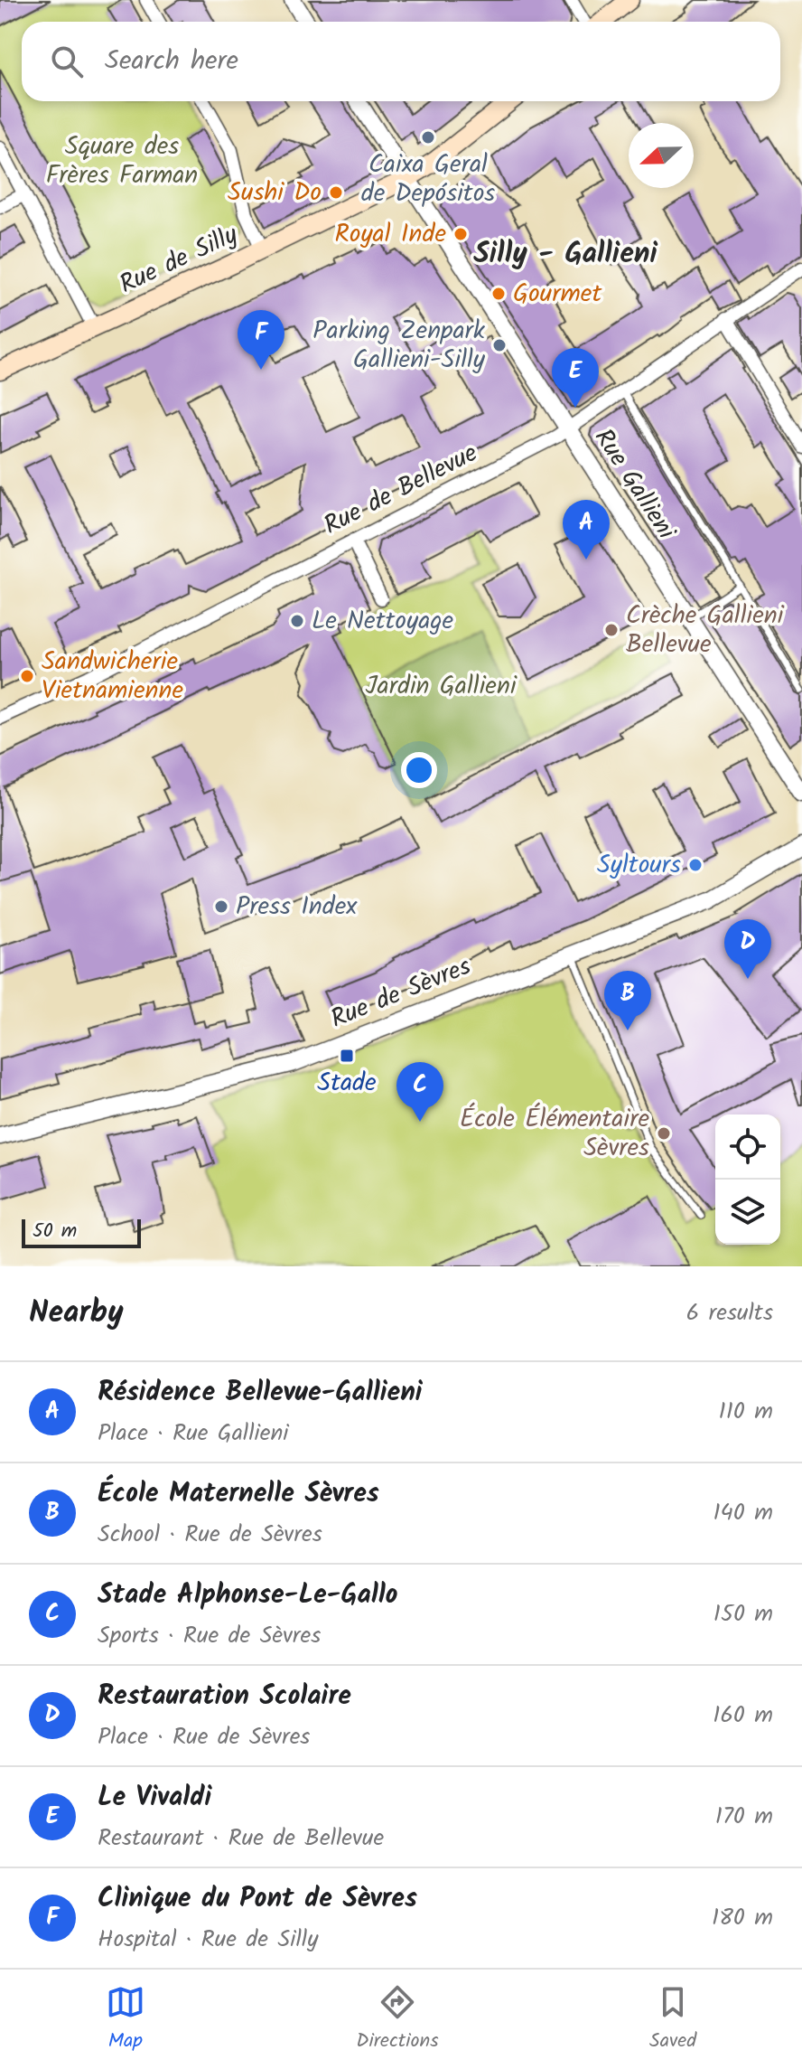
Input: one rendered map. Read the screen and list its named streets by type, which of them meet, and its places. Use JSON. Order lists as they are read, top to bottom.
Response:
{
  "streets": {
    "main road": ["Rue de Silly"],
    "street": ["Rue Gallieni", "Rue de Bellevue", "Rue de Sèvres"]
  },
  "crossings": [
    ["Rue de Silly", "Rue Gallieni"],
    ["Rue Gallieni", "Rue de Bellevue"]
  ],
  "districts": ["Silly - Gallieni"],
  "parks": ["Square des Frères Farman", "Jardin Gallieni"],
  "places": {
    "other": [
      "Caixa Geral de Depósitos",
      "Sushi Do",
      "Royal Inde",
      "Gourmet",
      "Parking Zenpark Gallieni-Silly",
      "Le Nettoyage",
      "Crèche Gallieni Bellevue",
      "Sandwicherie Vietnamienne",
      "Syltours",
      "Press Index",
      "École Élémentaire Sèvres"
    ],
    "transit": ["Stade"]
  },
  "scale_bar": "50 m",
  "north": "left",
  "page": {
    "search": "Search here",
    "pins": [
      "F",
      "E",
      "A",
      "D",
      "B",
      "C"
    ],
    "scale": "50 m",
    "heading": ["Nearby", "6 results"],
    "list": [
      {
        "mark": "A",
        "name": "Résidence Bellevue-Gallieni",
        "note": "Place · Rue Gallieni",
        "value": "110 m"
      },
      {
        "mark": "B",
        "name": "École Maternelle Sèvres",
        "note": "School · Rue de Sèvres",
        "value": "140 m"
      },
      {
        "mark": "C",
        "name": "Stade Alphonse-Le-Gallo",
        "note": "Sports · Rue de Sèvres",
        "value": "150 m"
      },
      {
        "mark": "D",
        "name": "Restauration Scolaire",
        "note": "Place · Rue de Sèvres",
        "value": "160 m"
      },
      {
        "mark": "E",
        "name": "Le Vivaldi",
        "note": "Restaurant · Rue de Bellevue",
        "value": "170 m"
      },
      {
        "mark": "F",
        "name": "Clinique du Pont de Sèvres",
        "note": "Hospital · Rue de Silly",
        "value": "180 m"
      }
    ],
    "nav": ["Map", "Directions", "Saved"]
  }
}
